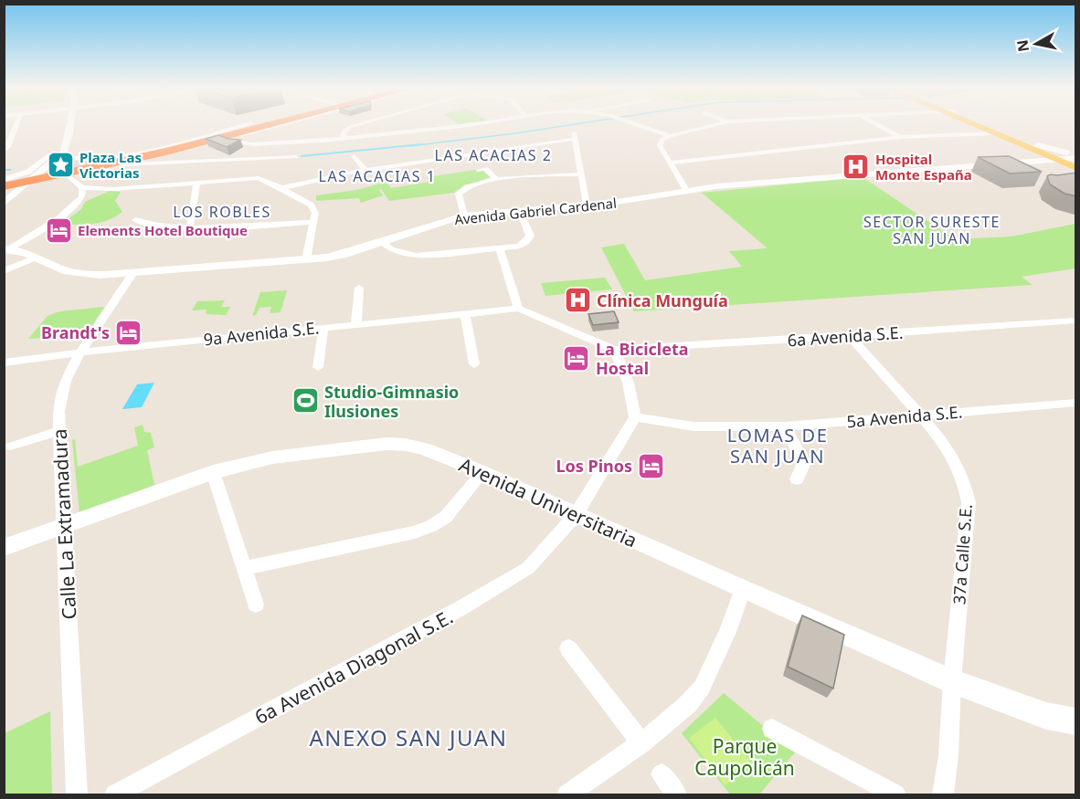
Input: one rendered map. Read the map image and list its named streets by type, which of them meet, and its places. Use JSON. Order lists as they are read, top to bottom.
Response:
{
  "streets": {
    "street": [
      "Avenida Gabriel Cardenal",
      "9a Avenida S.E.",
      "6a Avenida S.E.",
      "5a Avenida S.E.",
      "Avenida Universitaria",
      "Calle La Extramadura",
      "37a Calle S.E.",
      "6a Avenida Diagonal S.E."
    ]
  },
  "crossings": [
    ["Avenida Gabriel Cardenal", "Calle La Extramadura"],
    ["9a Avenida S.E.", "Calle La Extramadura"],
    ["6a Avenida S.E.", "37a Calle S.E."],
    ["5a Avenida S.E.", "37a Calle S.E."],
    ["5a Avenida S.E.", "6a Avenida Diagonal S.E."],
    ["Avenida Universitaria", "Calle La Extramadura"],
    ["Avenida Universitaria", "37a Calle S.E."],
    ["Avenida Universitaria", "6a Avenida Diagonal S.E."]
  ],
  "districts": [
    "LAS ACACIAS 2",
    "LAS ACACIAS 1",
    "LOS ROBLES",
    "SECTOR SURESTE SAN JUAN",
    "LOMAS DE SAN JUAN",
    "ANEXO SAN JUAN"
  ],
  "parks": ["Parque Caupolicán"],
  "places": {
    "place": ["Plaza Las Victorias"],
    "hospital": ["Hospital Monte España", "Clínica Munguía"],
    "hotel": [
      "Elements Hotel Boutique",
      "Brandt's",
      "La Bicicleta Hostal",
      "Los Pinos"
    ],
    "sports": ["Studio-Gimnasio Ilusiones"]
  },
  "north": "left"
}
